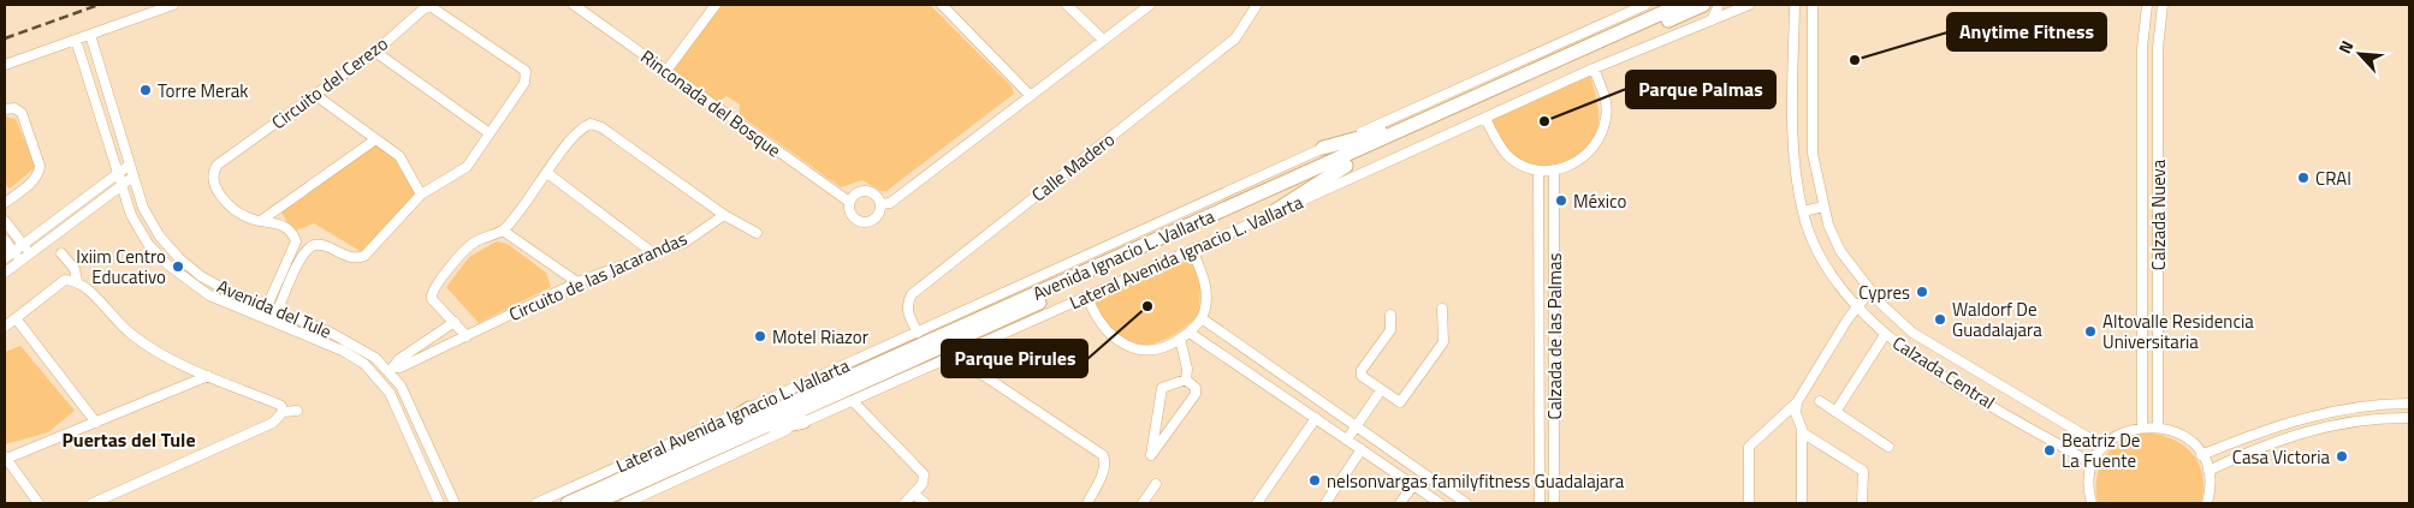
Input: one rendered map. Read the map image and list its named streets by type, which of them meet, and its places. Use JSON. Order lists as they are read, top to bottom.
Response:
{
  "streets": {
    "highway": ["Avenida Ignacio L. Vallarta"],
    "street": [
      "Circuito del Cerezo",
      "Rinconada del Bosque",
      "Calle Madero",
      "Calzada Nueva",
      "Lateral Avenida Ignacio L. Vallarta",
      "Circuito de las Jacarandas",
      "Avenida del Tule",
      "Calzada de las Palmas",
      "Calzada Central"
    ]
  },
  "crossings": [
    ["Calle Madero", "Lateral Avenida Ignacio L. Vallarta"],
    ["Circuito de las Jacarandas", "Avenida del Tule"]
  ],
  "districts": ["Puertas del Tule"],
  "places": [
    "Anytime Fitness",
    "Torre Merak",
    "Parque Palmas",
    "CRAI",
    "México",
    "Ixiim Centro Educativo",
    "Cypres",
    "Parque Pirules",
    "Waldorf De Guadalajara",
    "Altovalle Residencia Universitaria",
    "Motel Riazor",
    "Beatriz De La Fuente",
    "Casa Victoria",
    "nelsonvargas familyfitness Guadalajara"
  ],
  "north": "top left"
}
